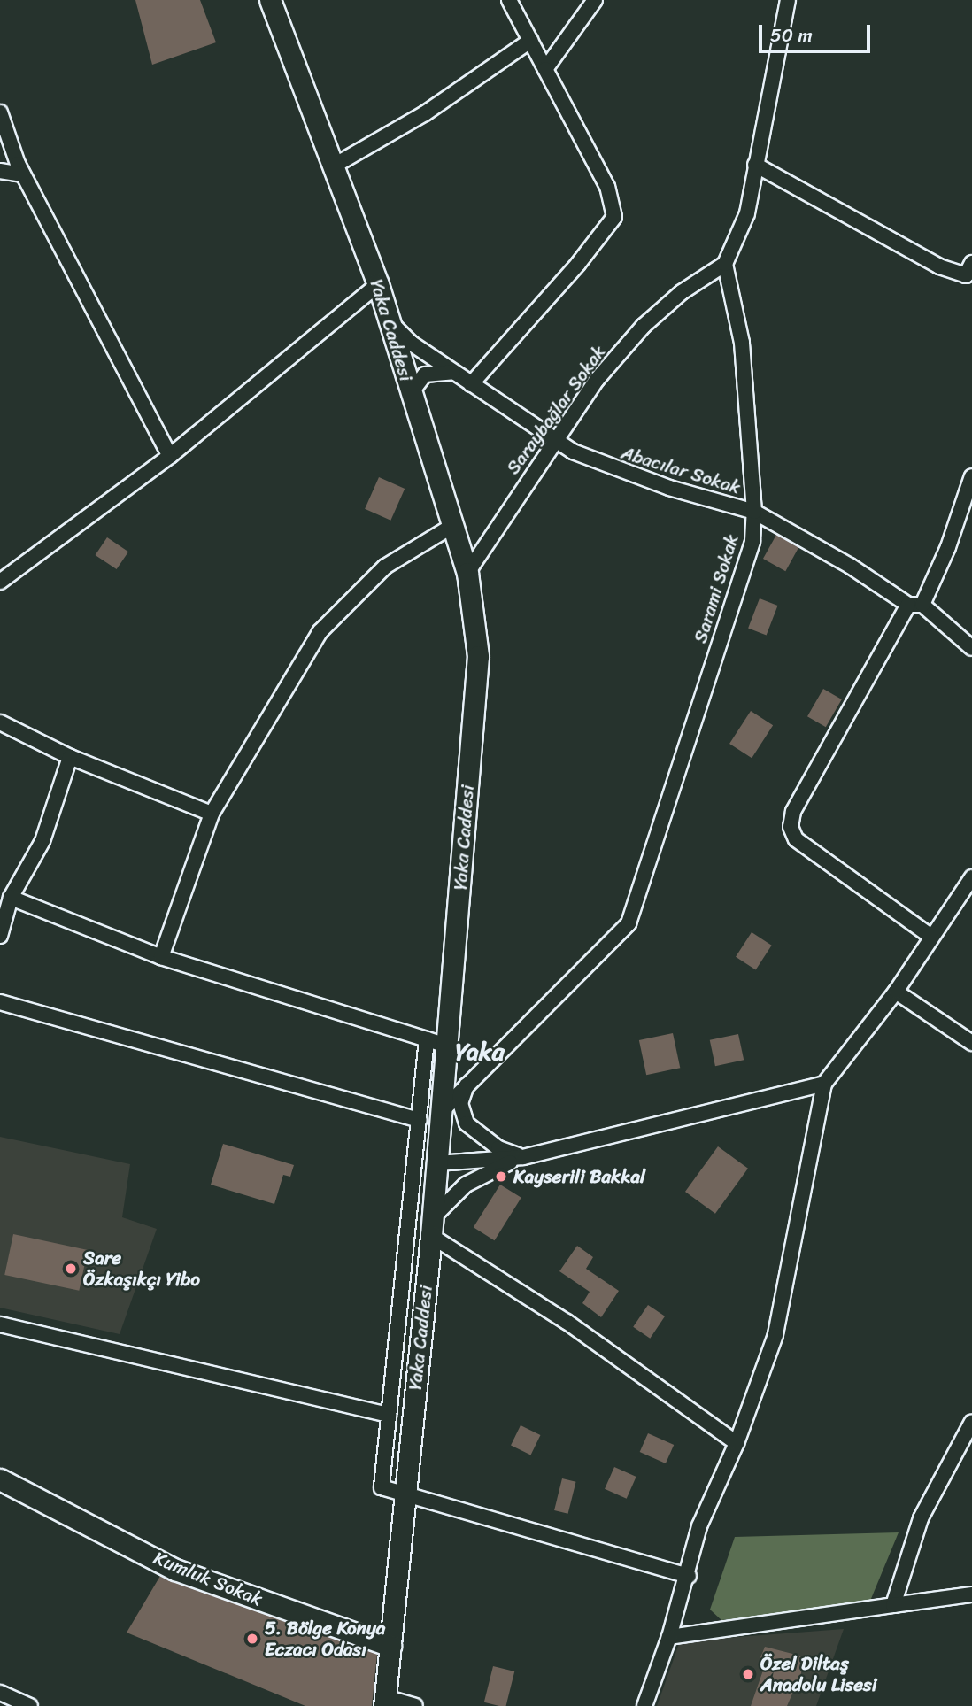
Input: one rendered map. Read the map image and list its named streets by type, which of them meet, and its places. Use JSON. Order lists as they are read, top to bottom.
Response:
{
  "streets": {
    "street": [
      "Yaka Caddesi",
      "Saraybağlar Sokak",
      "Abacılar Sokak",
      "Sarami Sokak",
      "Kumluk Sokak"
    ]
  },
  "crossings": [
    ["Yaka Caddesi", "Saraybağlar Sokak"],
    ["Yaka Caddesi", "Abacılar Sokak"],
    ["Yaka Caddesi", "Sarami Sokak"],
    ["Yaka Caddesi", "Kumluk Sokak"],
    ["Saraybağlar Sokak", "Abacılar Sokak"],
    ["Saraybağlar Sokak", "Sarami Sokak"],
    ["Abacılar Sokak", "Sarami Sokak"]
  ],
  "districts": ["Yaka"],
  "places": [
    "Kayserili Bakkal",
    "Sare Özkaşıkçı Yibo",
    "5. Bölge Konya Eczacı Odası",
    "Özel Diltaş Anadolu Lisesi"
  ],
  "scale_bar": "50 m"
}
